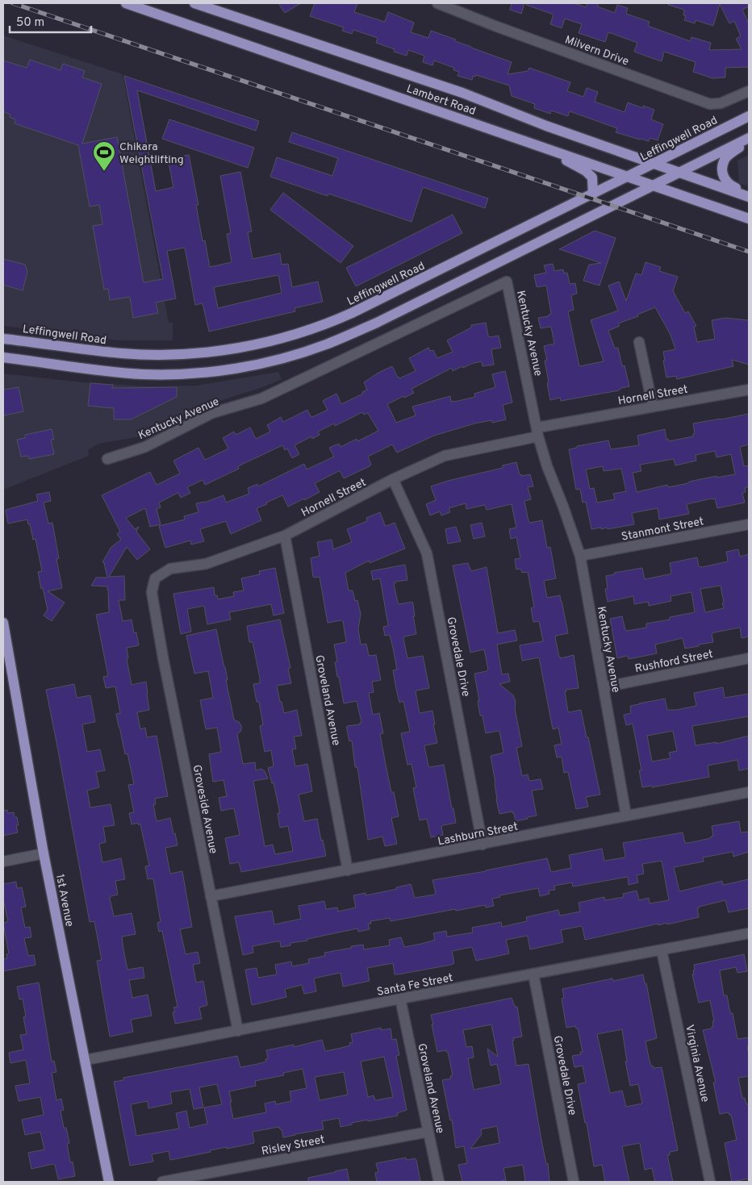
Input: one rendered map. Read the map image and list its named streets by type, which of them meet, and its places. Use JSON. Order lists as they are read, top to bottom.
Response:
{
  "streets": {
    "main road": ["Lambert Road", "Leffingwell Road", "1st Avenue"],
    "street": [
      "Milvern Drive",
      "Kentucky Avenue",
      "Hornell Street",
      "Stanmont Street",
      "Grovedale Drive",
      "Rushford Street",
      "Groveland Avenue",
      "Groveside Avenue",
      "Lashburn Street",
      "Santa Fe Street",
      "Virginia Avenue",
      "Risley Street"
    ]
  },
  "crossings": [
    ["Lambert Road", "Leffingwell Road"],
    ["Kentucky Avenue", "Hornell Street"],
    ["Kentucky Avenue", "Stanmont Street"],
    ["Kentucky Avenue", "Rushford Street"],
    ["Kentucky Avenue", "Lashburn Street"],
    ["Hornell Street", "Grovedale Drive"],
    ["Hornell Street", "Groveland Avenue"],
    ["Hornell Street", "Groveside Avenue"],
    ["Grovedale Drive", "Lashburn Street"],
    ["Grovedale Drive", "Santa Fe Street"],
    ["Groveland Avenue", "Lashburn Street"],
    ["Groveland Avenue", "Santa Fe Street"],
    ["Groveland Avenue", "Risley Street"],
    ["Groveside Avenue", "Lashburn Street"],
    ["Groveside Avenue", "Santa Fe Street"],
    ["1st Avenue", "Santa Fe Street"],
    ["Santa Fe Street", "Virginia Avenue"]
  ],
  "places": {
    "sports": ["Chikara Weightlifting"]
  },
  "scale_bar": "50 m"
}
